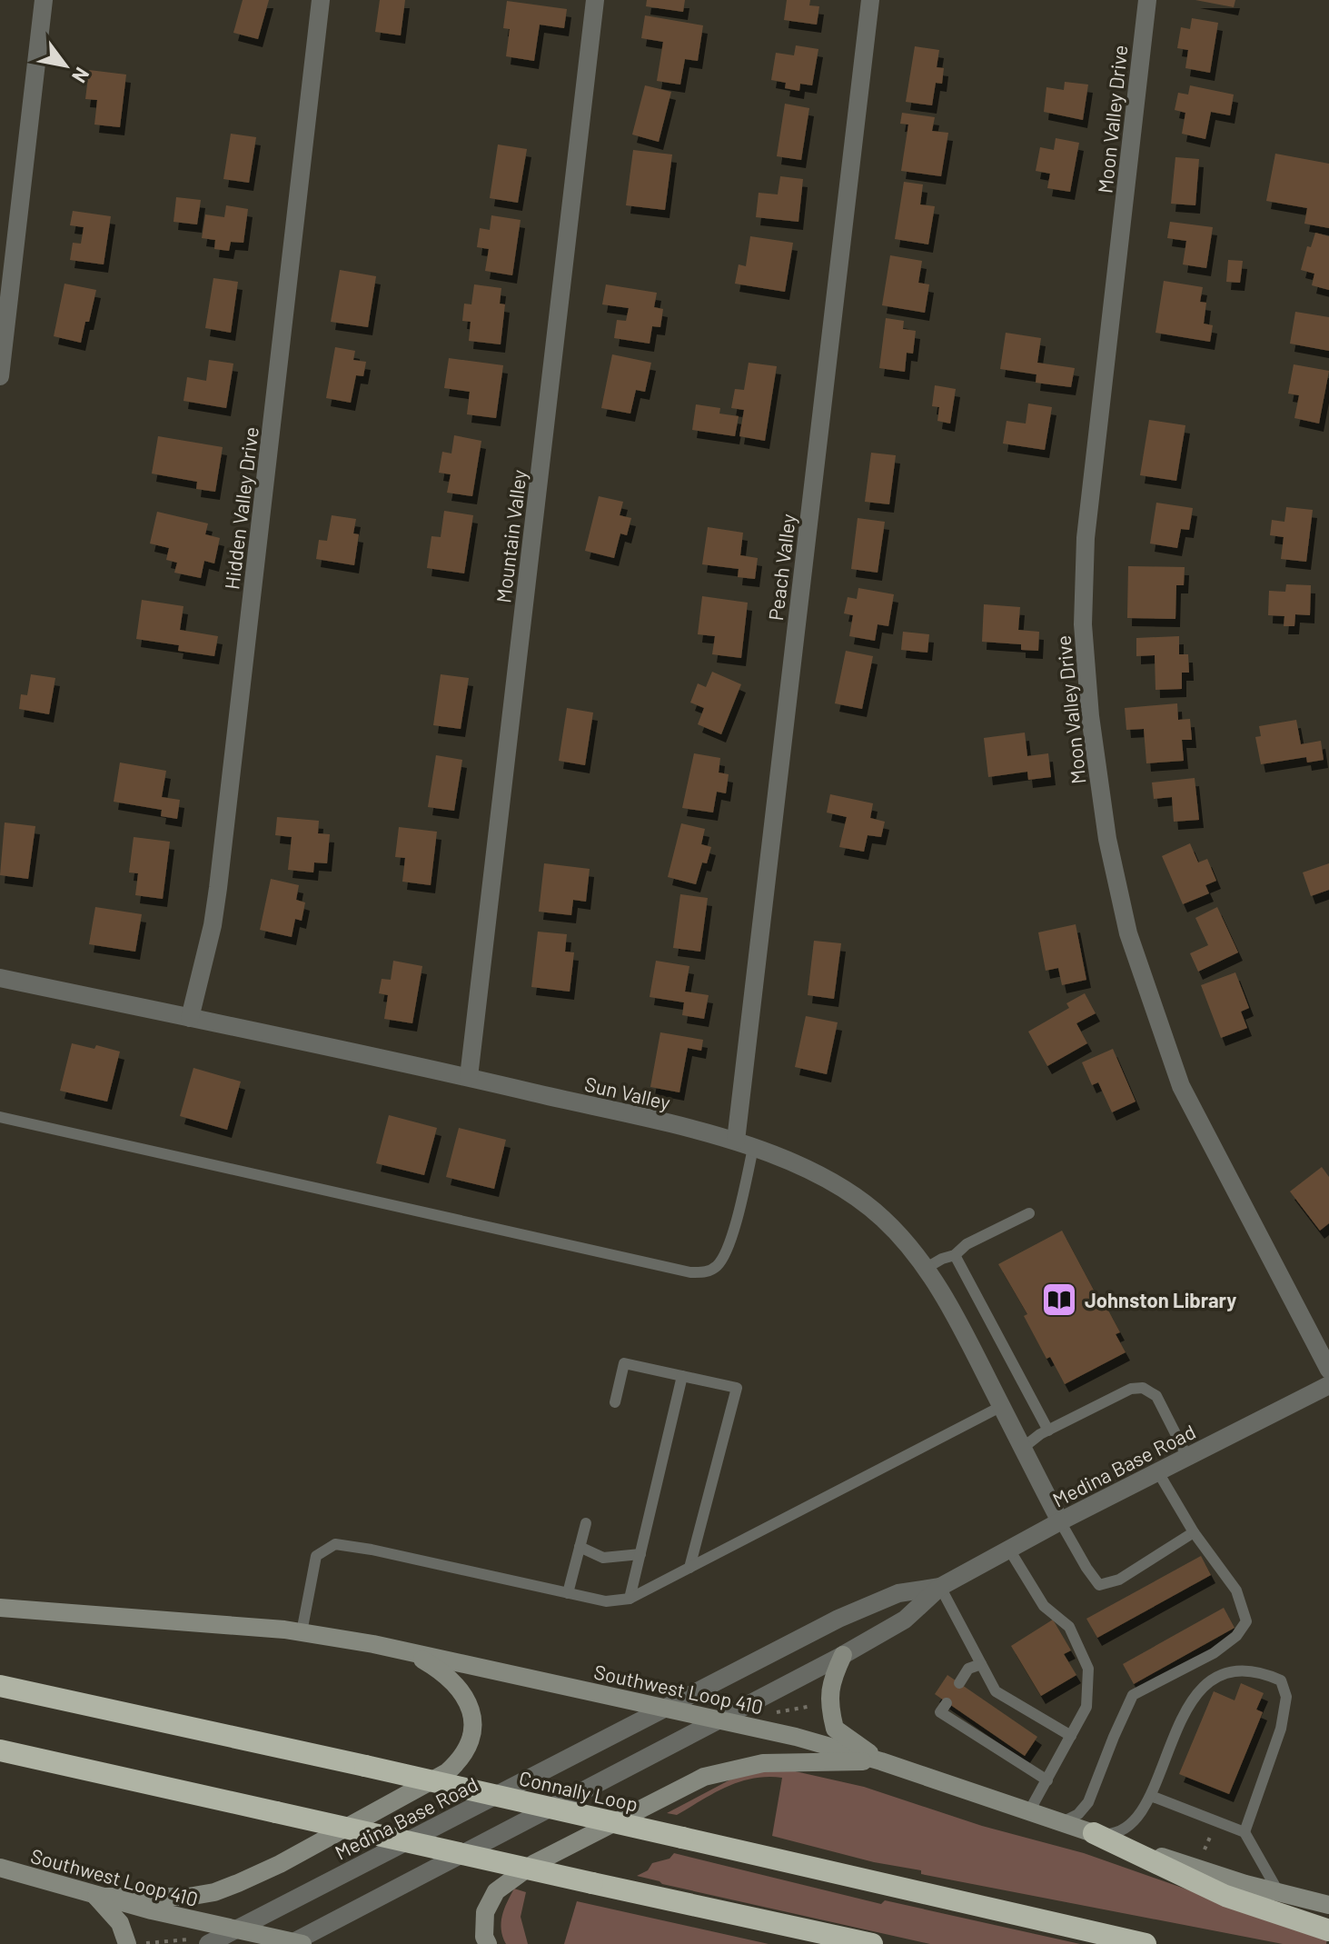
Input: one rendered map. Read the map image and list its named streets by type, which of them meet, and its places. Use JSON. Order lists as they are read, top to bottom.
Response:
{
  "streets": {
    "highway": ["Connally Loop"],
    "main road": ["Southwest Loop 410"],
    "street": [
      "Moon Valley Drive",
      "Hidden Valley Drive",
      "Mountain Valley",
      "Peach Valley",
      "Sun Valley",
      "Medina Base Road"
    ]
  },
  "crossings": [
    ["Hidden Valley Drive", "Sun Valley"],
    ["Mountain Valley", "Sun Valley"],
    ["Peach Valley", "Sun Valley"],
    ["Sun Valley", "Medina Base Road"],
    ["Medina Base Road", "Southwest Loop 410"]
  ],
  "places": {
    "library": ["Johnston Library"]
  },
  "north": "bottom right"
}
